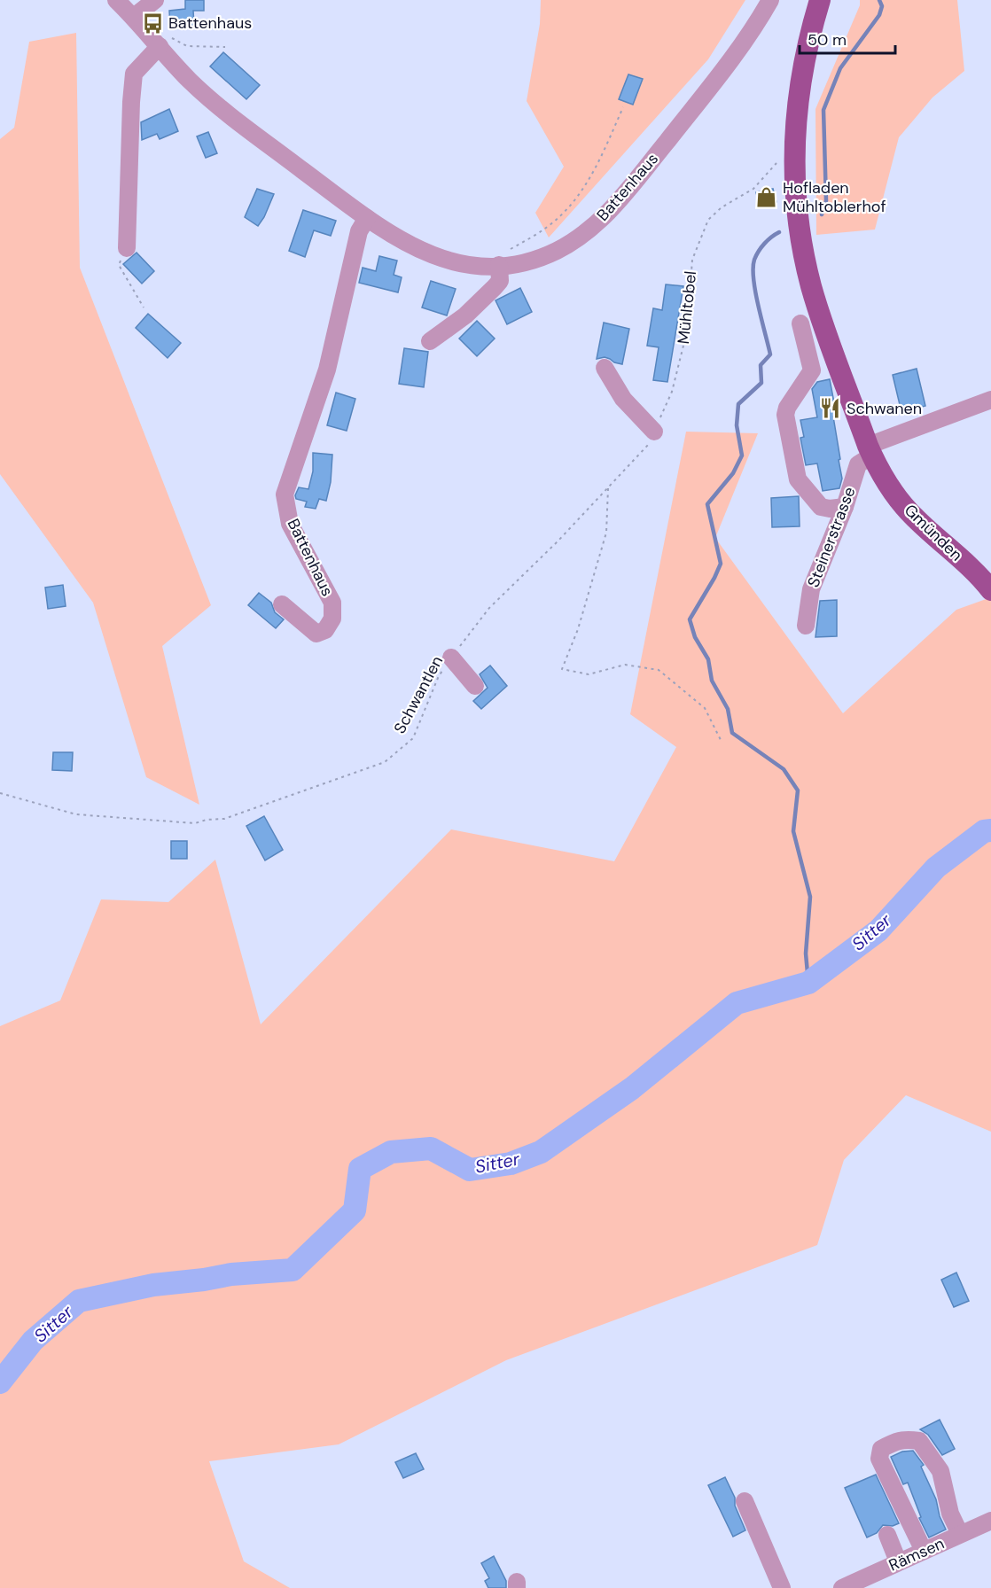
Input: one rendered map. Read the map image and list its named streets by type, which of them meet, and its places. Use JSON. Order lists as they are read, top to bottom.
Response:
{
  "streets": {
    "main road": ["Gmünden"],
    "street": ["Battenhaus", "Steinerstrasse", "Rämsen"],
    "path": ["Mühltobel", "Schwantlen"]
  },
  "crossings": [
    ["Mühltobel", "Schwantlen"],
    ["Gmünden", "Steinerstrasse"]
  ],
  "water": ["Sitter"],
  "places": {
    "bus stop": ["Battenhaus"],
    "shop": ["Hofladen Mühltoblerhof"],
    "restaurant": ["Schwanen"]
  },
  "scale_bar": "50 m"
}
